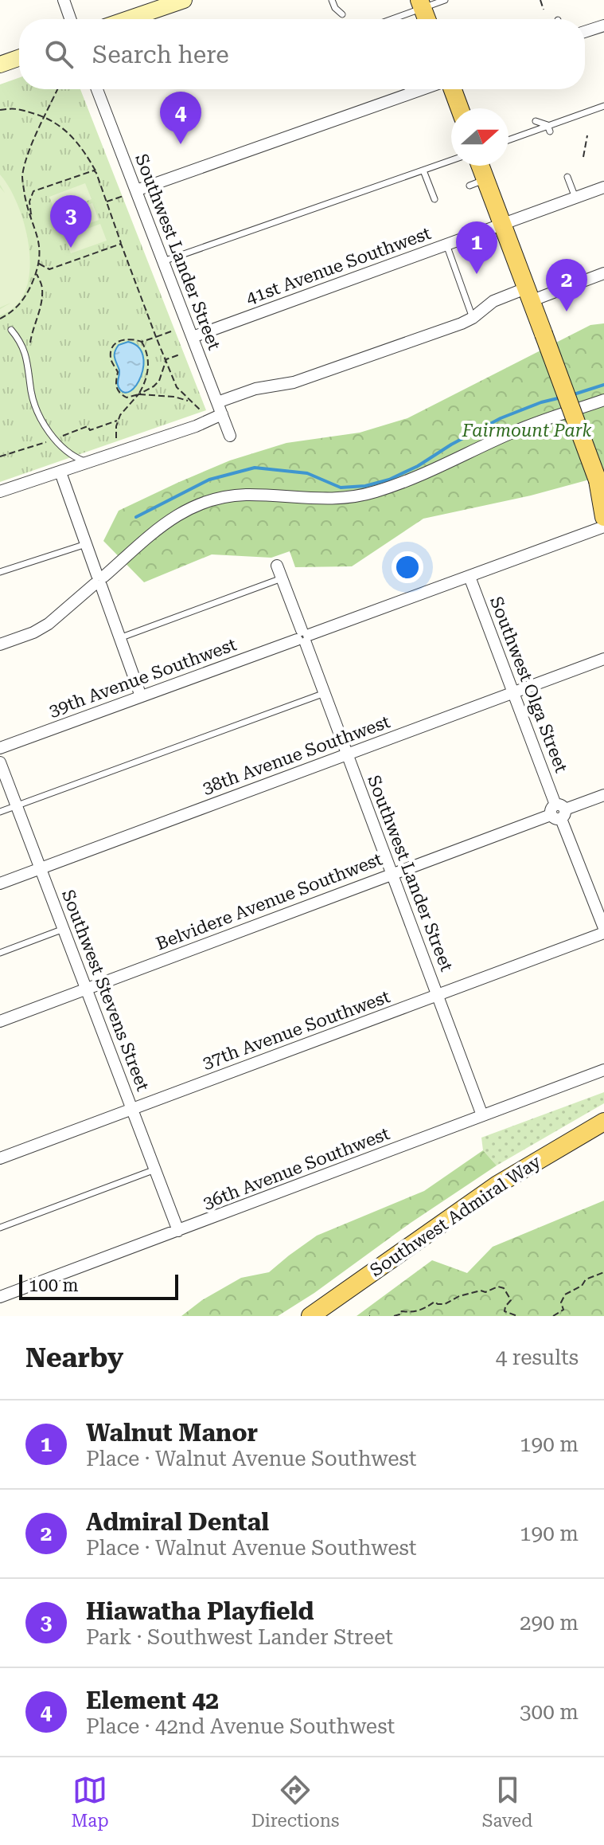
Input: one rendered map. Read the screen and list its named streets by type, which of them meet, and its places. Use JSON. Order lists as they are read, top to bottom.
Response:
{
  "streets": {
    "main road": ["Southwest Admiral Way"],
    "street": [
      "Southwest Lander Street",
      "41st Avenue Southwest",
      "39th Avenue Southwest",
      "Southwest Olga Street",
      "38th Avenue Southwest",
      "Belvidere Avenue Southwest",
      "Southwest Stevens Street",
      "37th Avenue Southwest",
      "36th Avenue Southwest"
    ]
  },
  "crossings": [
    ["Southwest Lander Street", "41st Avenue Southwest"],
    ["Southwest Lander Street", "39th Avenue Southwest"],
    ["Southwest Lander Street", "38th Avenue Southwest"],
    ["Southwest Lander Street", "Belvidere Avenue Southwest"],
    ["Southwest Lander Street", "37th Avenue Southwest"],
    ["Southwest Lander Street", "36th Avenue Southwest"],
    ["39th Avenue Southwest", "Southwest Olga Street"],
    ["Southwest Olga Street", "38th Avenue Southwest"],
    ["Southwest Olga Street", "Belvidere Avenue Southwest"],
    ["Southwest Olga Street", "37th Avenue Southwest"],
    ["38th Avenue Southwest", "Southwest Stevens Street"],
    ["Belvidere Avenue Southwest", "Southwest Stevens Street"],
    ["Southwest Stevens Street", "37th Avenue Southwest"],
    ["Southwest Stevens Street", "36th Avenue Southwest"]
  ],
  "parks": ["Fairmount Park"],
  "scale_bar": "100 m",
  "north": "right",
  "page": {
    "search": "Search here",
    "pins": [
      "4",
      "3",
      "1",
      "2"
    ],
    "scale": "100 m",
    "heading": ["Nearby", "4 results"],
    "list": [
      {
        "mark": "1",
        "name": "Walnut Manor",
        "note": "Place · Walnut Avenue Southwest",
        "value": "190 m"
      },
      {
        "mark": "2",
        "name": "Admiral Dental",
        "note": "Place · Walnut Avenue Southwest",
        "value": "190 m"
      },
      {
        "mark": "3",
        "name": "Hiawatha Playfield",
        "note": "Park · Southwest Lander Street",
        "value": "290 m"
      },
      {
        "mark": "4",
        "name": "Element 42",
        "note": "Place · 42nd Avenue Southwest",
        "value": "300 m"
      }
    ],
    "nav": ["Map", "Directions", "Saved"]
  }
}
